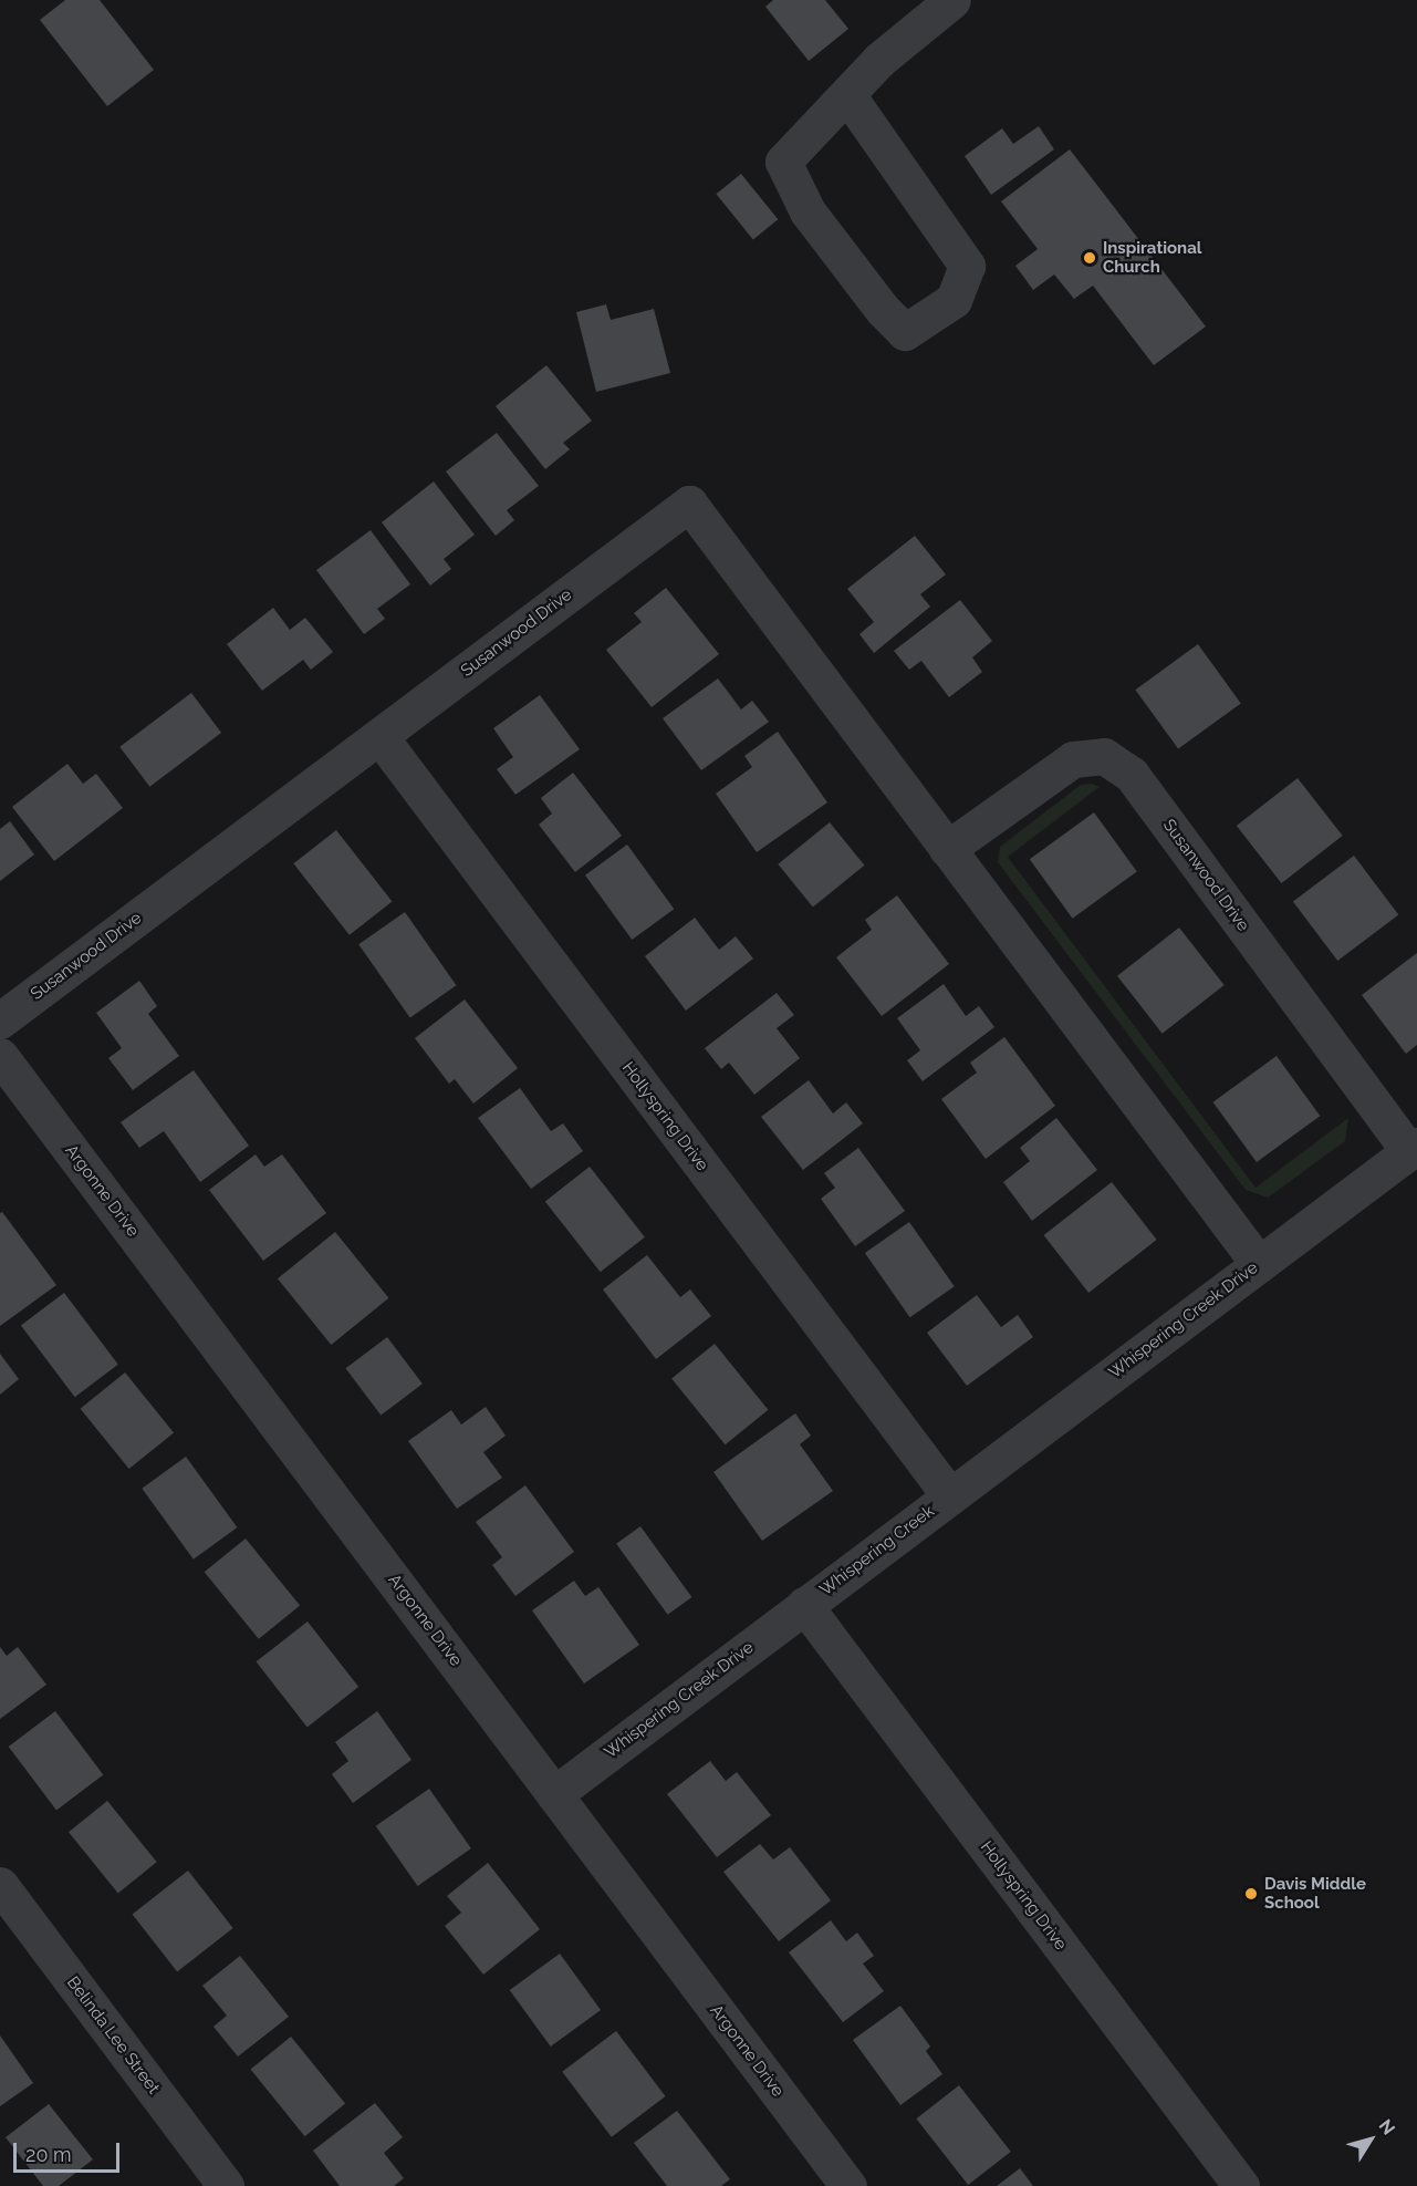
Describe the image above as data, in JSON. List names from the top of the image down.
{
  "streets": {
    "street": [
      "Susanwood Drive",
      "Hollyspring Drive",
      "Argonne Drive",
      "Whispering Creek Drive",
      "Whispering Creek",
      "Belinda Lee Street"
    ]
  },
  "crossings": [
    ["Susanwood Drive", "Hollyspring Drive"],
    ["Susanwood Drive", "Whispering Creek Drive"],
    ["Hollyspring Drive", "Whispering Creek Drive"],
    ["Hollyspring Drive", "Whispering Creek"],
    ["Argonne Drive", "Whispering Creek Drive"],
    ["Whispering Creek Drive", "Whispering Creek"]
  ],
  "places": ["Inspirational Church", "Davis Middle School"],
  "scale_bar": "20 m",
  "north": "top right"
}
